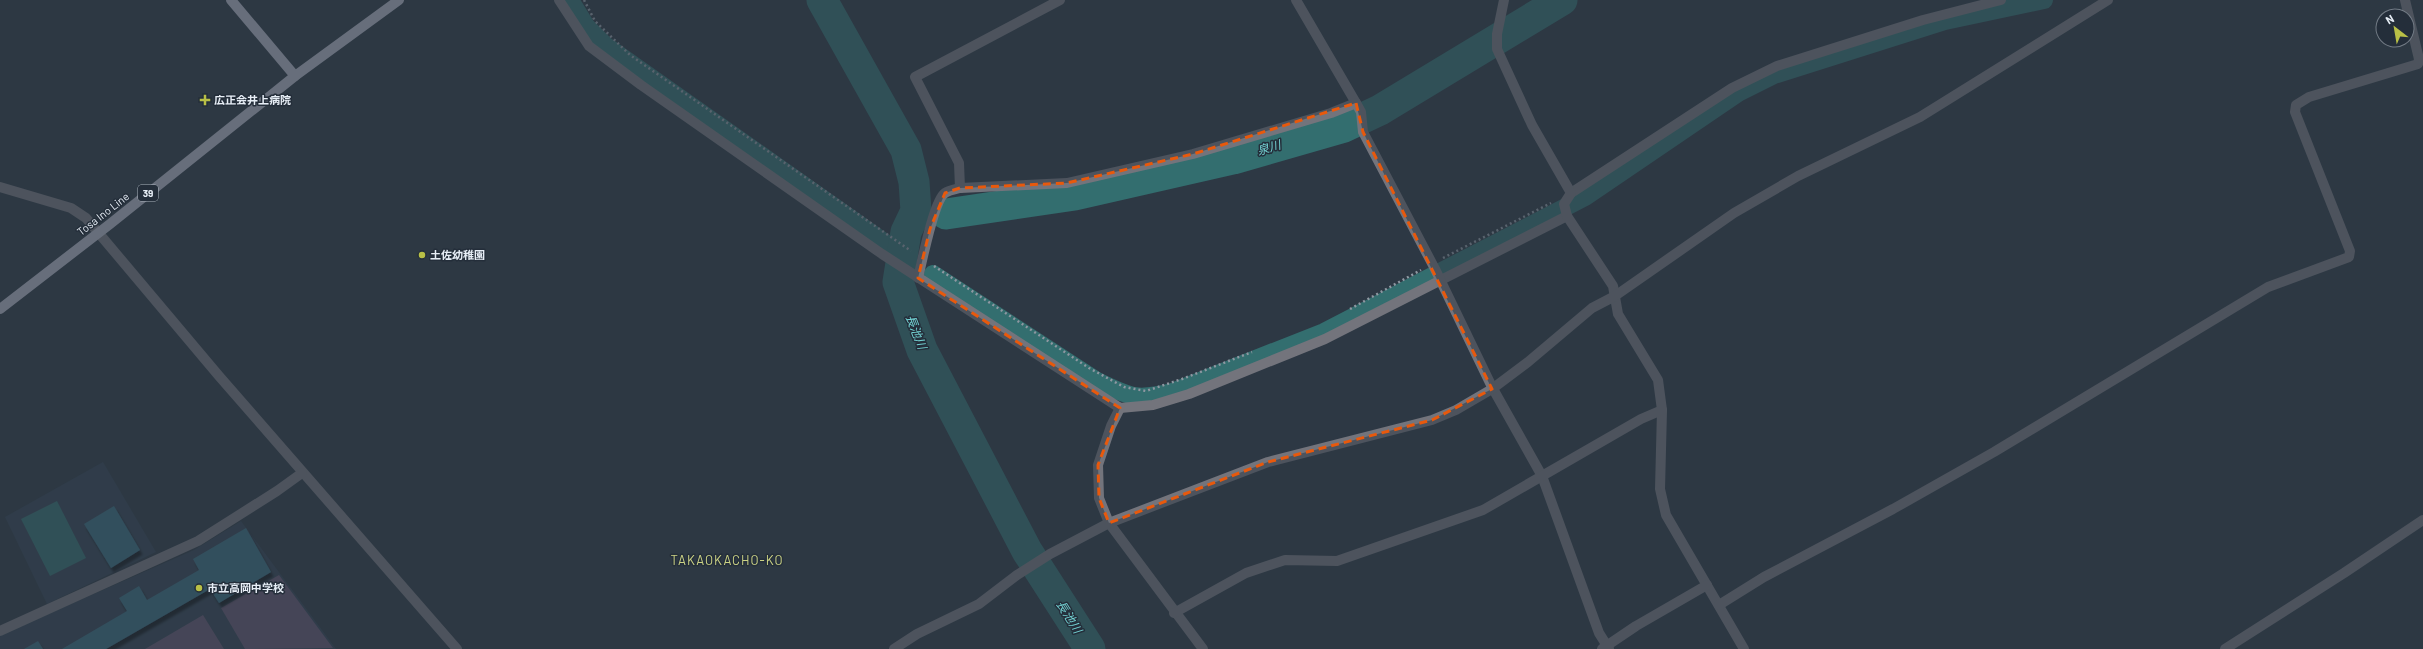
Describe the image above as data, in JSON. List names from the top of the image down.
{
  "streets": {
    "main road": ["39", "Tosa Ino Line"]
  },
  "districts": ["TAKAOKACHO-KO"],
  "water": ["泉川", "長池川"],
  "places": {
    "health": ["広正会井上病院"],
    "other": ["土佐幼稚園", "市立高岡中学校"]
  },
  "north": "top left"
}
